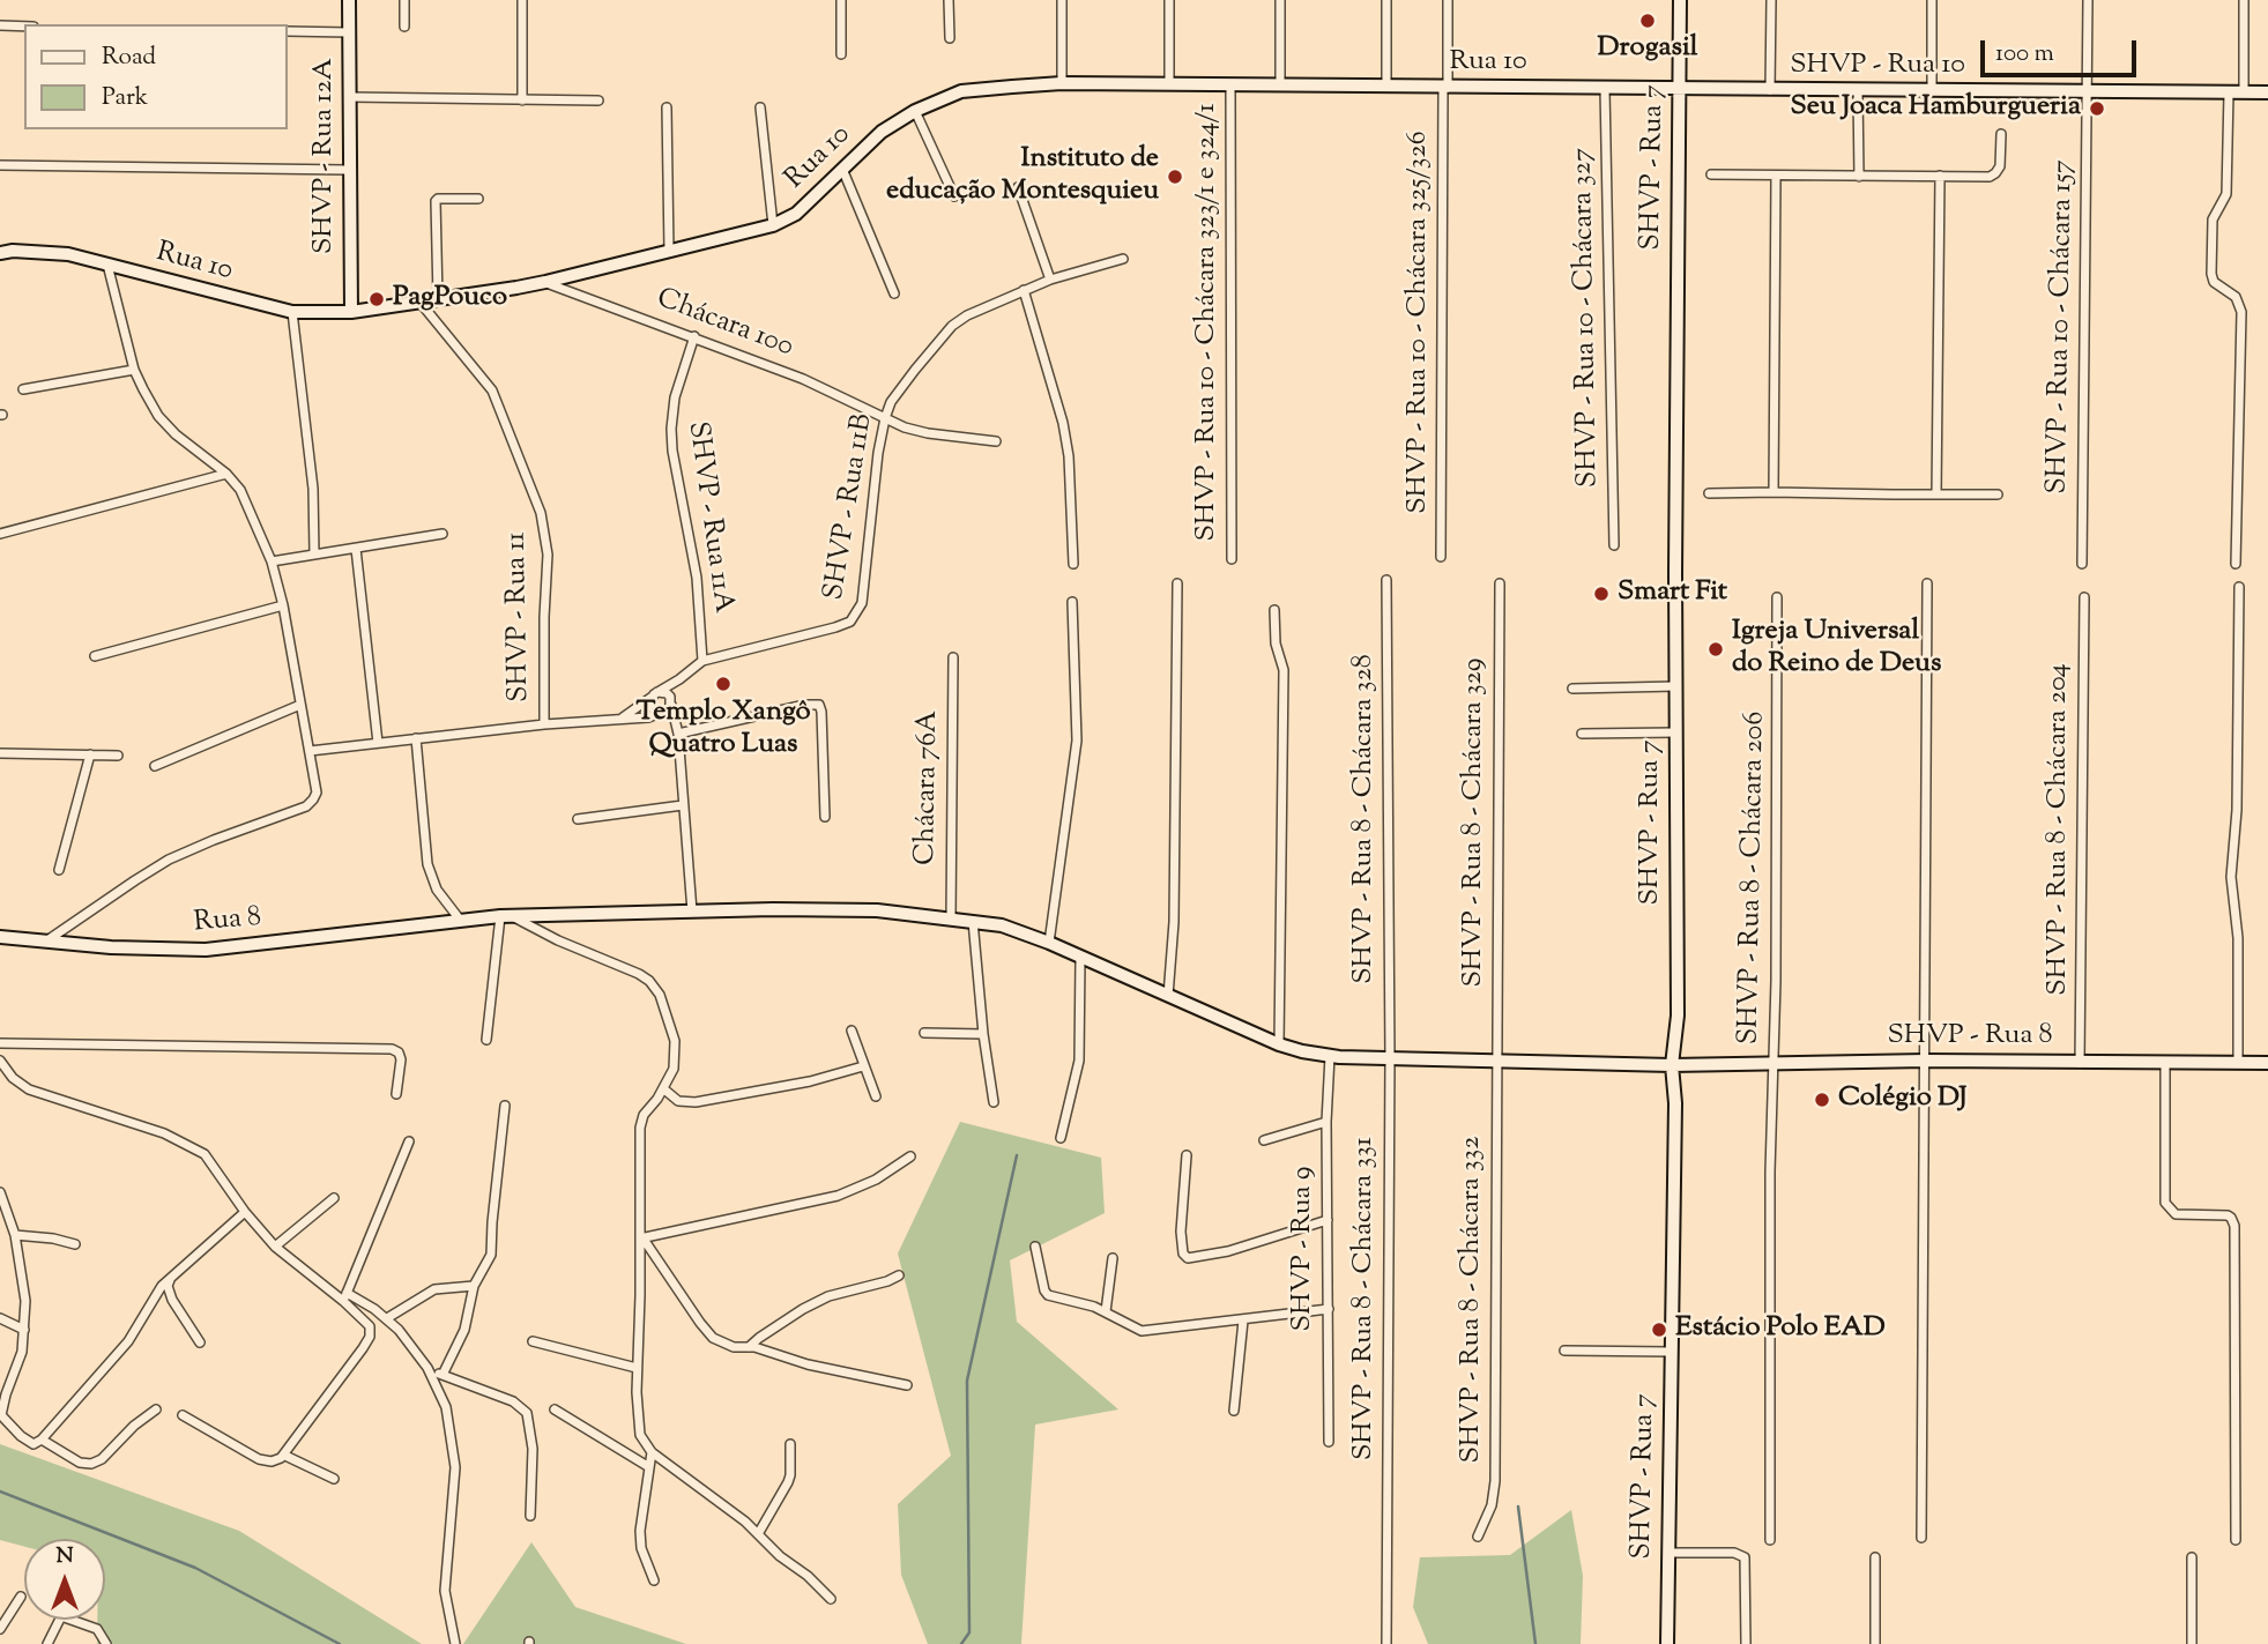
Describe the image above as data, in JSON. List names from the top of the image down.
{
  "streets": {
    "street": [
      "Rua 10",
      "SHVP - Rua 10",
      "SHVP - Rua 12A",
      "SHVP - Rua 7",
      "SHVP - Rua 10 - Chácara 327",
      "SHVP - Rua 10 - Chácara 323/1 e 324/1",
      "SHVP - Rua 10 - Chácara 325/326",
      "Chácara 100",
      "SHVP - Rua 10 - Chácara 157",
      "SHVP - Rua 11B",
      "SHVP - Rua 11A",
      "SHVP - Rua 11",
      "Chácara 76A",
      "SHVP - Rua 8 - Chácara 328",
      "SHVP - Rua 8 - Chácara 329",
      "SHVP - Rua 8 - Chácara 204",
      "SHVP - Rua 8 - Chácara 206",
      "Rua 8",
      "SHVP - Rua 8",
      "SHVP - Rua 9",
      "SHVP - Rua 8 - Chácara 331",
      "SHVP - Rua 8 - Chácara 332"
    ]
  },
  "crossings": [
    ["Rua 10", "SHVP - Rua 10"],
    ["Rua 10", "SHVP - Rua 12A"],
    ["Rua 10", "SHVP - Rua 7"],
    ["Rua 10", "SHVP - Rua 10 - Chácara 327"],
    ["Rua 10", "SHVP - Rua 10 - Chácara 323/1 e 324/1"],
    ["Rua 10", "SHVP - Rua 10 - Chácara 325/326"],
    ["Rua 10", "Chácara 100"],
    ["Rua 10", "SHVP - Rua 11"],
    ["SHVP - Rua 10", "SHVP - Rua 7"],
    ["SHVP - Rua 10", "SHVP - Rua 10 - Chácara 157"],
    ["SHVP - Rua 7", "SHVP - Rua 8"],
    ["Chácara 100", "SHVP - Rua 11B"],
    ["Chácara 100", "SHVP - Rua 11A"],
    ["SHVP - Rua 11B", "SHVP - Rua 11A"],
    ["Chácara 76A", "Rua 8"],
    ["SHVP - Rua 8 - Chácara 328", "SHVP - Rua 8"],
    ["SHVP - Rua 8 - Chácara 328", "SHVP - Rua 8 - Chácara 331"],
    ["SHVP - Rua 8 - Chácara 329", "SHVP - Rua 8"],
    ["SHVP - Rua 8 - Chácara 329", "SHVP - Rua 8 - Chácara 332"],
    ["SHVP - Rua 8 - Chácara 204", "SHVP - Rua 8"],
    ["SHVP - Rua 8 - Chácara 206", "SHVP - Rua 8"],
    ["Rua 8", "SHVP - Rua 8"],
    ["SHVP - Rua 8", "SHVP - Rua 9"],
    ["SHVP - Rua 8", "SHVP - Rua 8 - Chácara 331"],
    ["SHVP - Rua 8", "SHVP - Rua 8 - Chácara 332"]
  ],
  "places": [
    "Drogasil",
    "Seu Joaca Hamburgueria",
    "Instituto de educação Montesquieu",
    "PagPouco",
    "Smart Fit",
    "Igreja Universal do Reino de Deus",
    "Templo Xangô Quatro Luas",
    "Colégio DJ",
    "Estácio Polo EAD"
  ],
  "legend": ["Road", "Park"],
  "scale_bar": "100 m",
  "north": "top"
}
